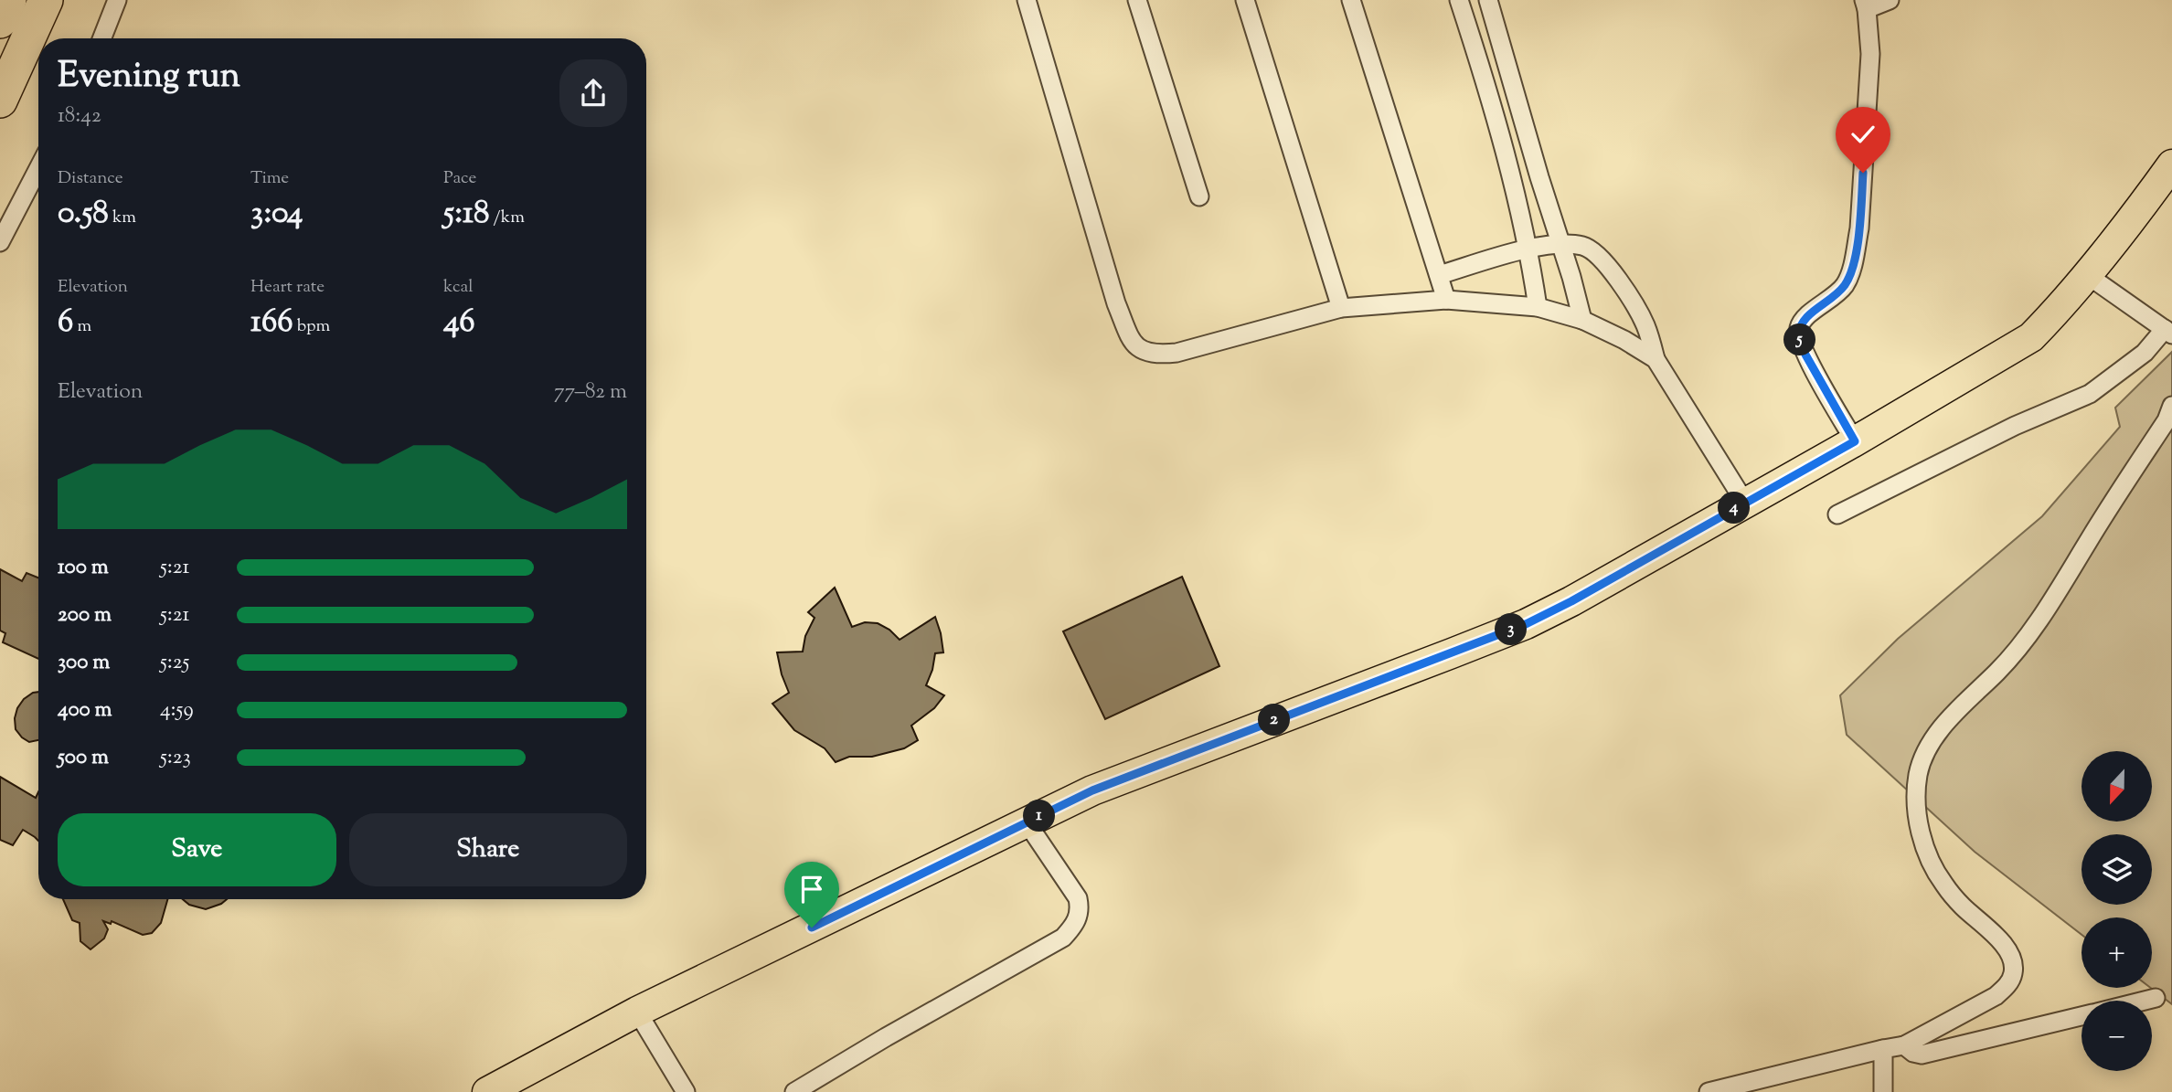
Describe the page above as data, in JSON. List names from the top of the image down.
{
  "north": "bottom",
  "page": {
    "heading": ["Evening run", "18:42"],
    "stats": [
      ["Distance", "0.58 km"],
      ["Time", "3:04"],
      ["Pace", "5:18 /km"],
      ["Elevation", "6 m"],
      ["Heart rate", "166 bpm"],
      ["kcal", "46"]
    ],
    "pins": [
      "5",
      "4",
      "3",
      "2",
      "1"
    ],
    "chart": ["Elevation", "77–82 m"],
    "list": [
      {
        "name": "100 m",
        "note": "5:21"
      },
      {
        "name": "200 m",
        "note": "5:21"
      },
      {
        "name": "300 m",
        "note": "5:25"
      },
      {
        "name": "400 m",
        "note": "4:59"
      },
      {
        "name": "500 m",
        "note": "5:23"
      }
    ],
    "map_buttons": ["+", "−"],
    "buttons": ["Save", "Share"]
  }
}
